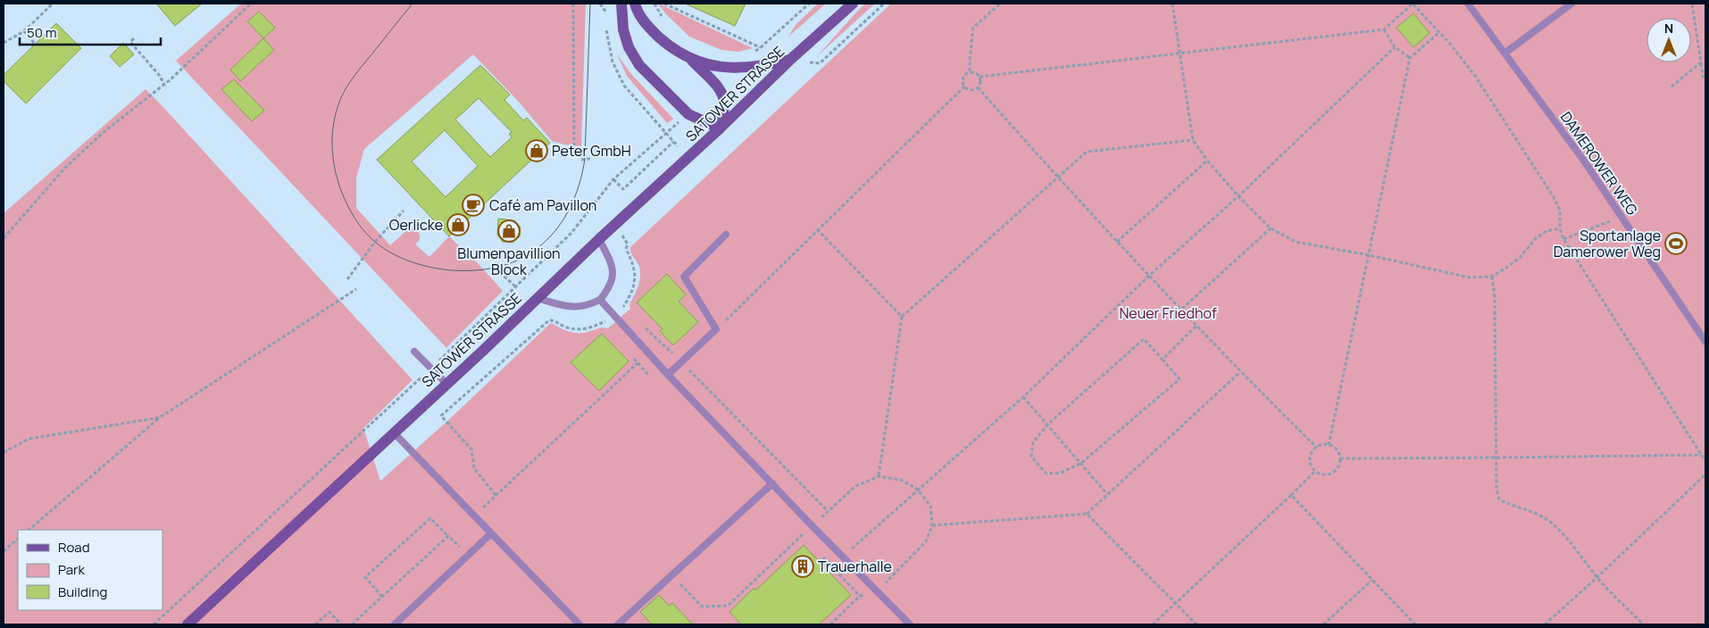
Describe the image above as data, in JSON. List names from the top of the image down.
{
  "streets": {
    "main road": ["SATOWER STRASSE"],
    "lane": ["DAMEROWER WEG"]
  },
  "parks": ["Neuer Friedhof"],
  "places": {
    "shop": ["Peter GmbH", "Oerlicke", "Blumenpavillion Block"],
    "cafe": ["Café am Pavillon"],
    "sports": ["Sportanlage Damerower Weg"],
    "building": ["Trauerhalle"]
  },
  "legend": ["Road", "Park", "Building"],
  "scale_bar": "50 m",
  "north": "top"
}
